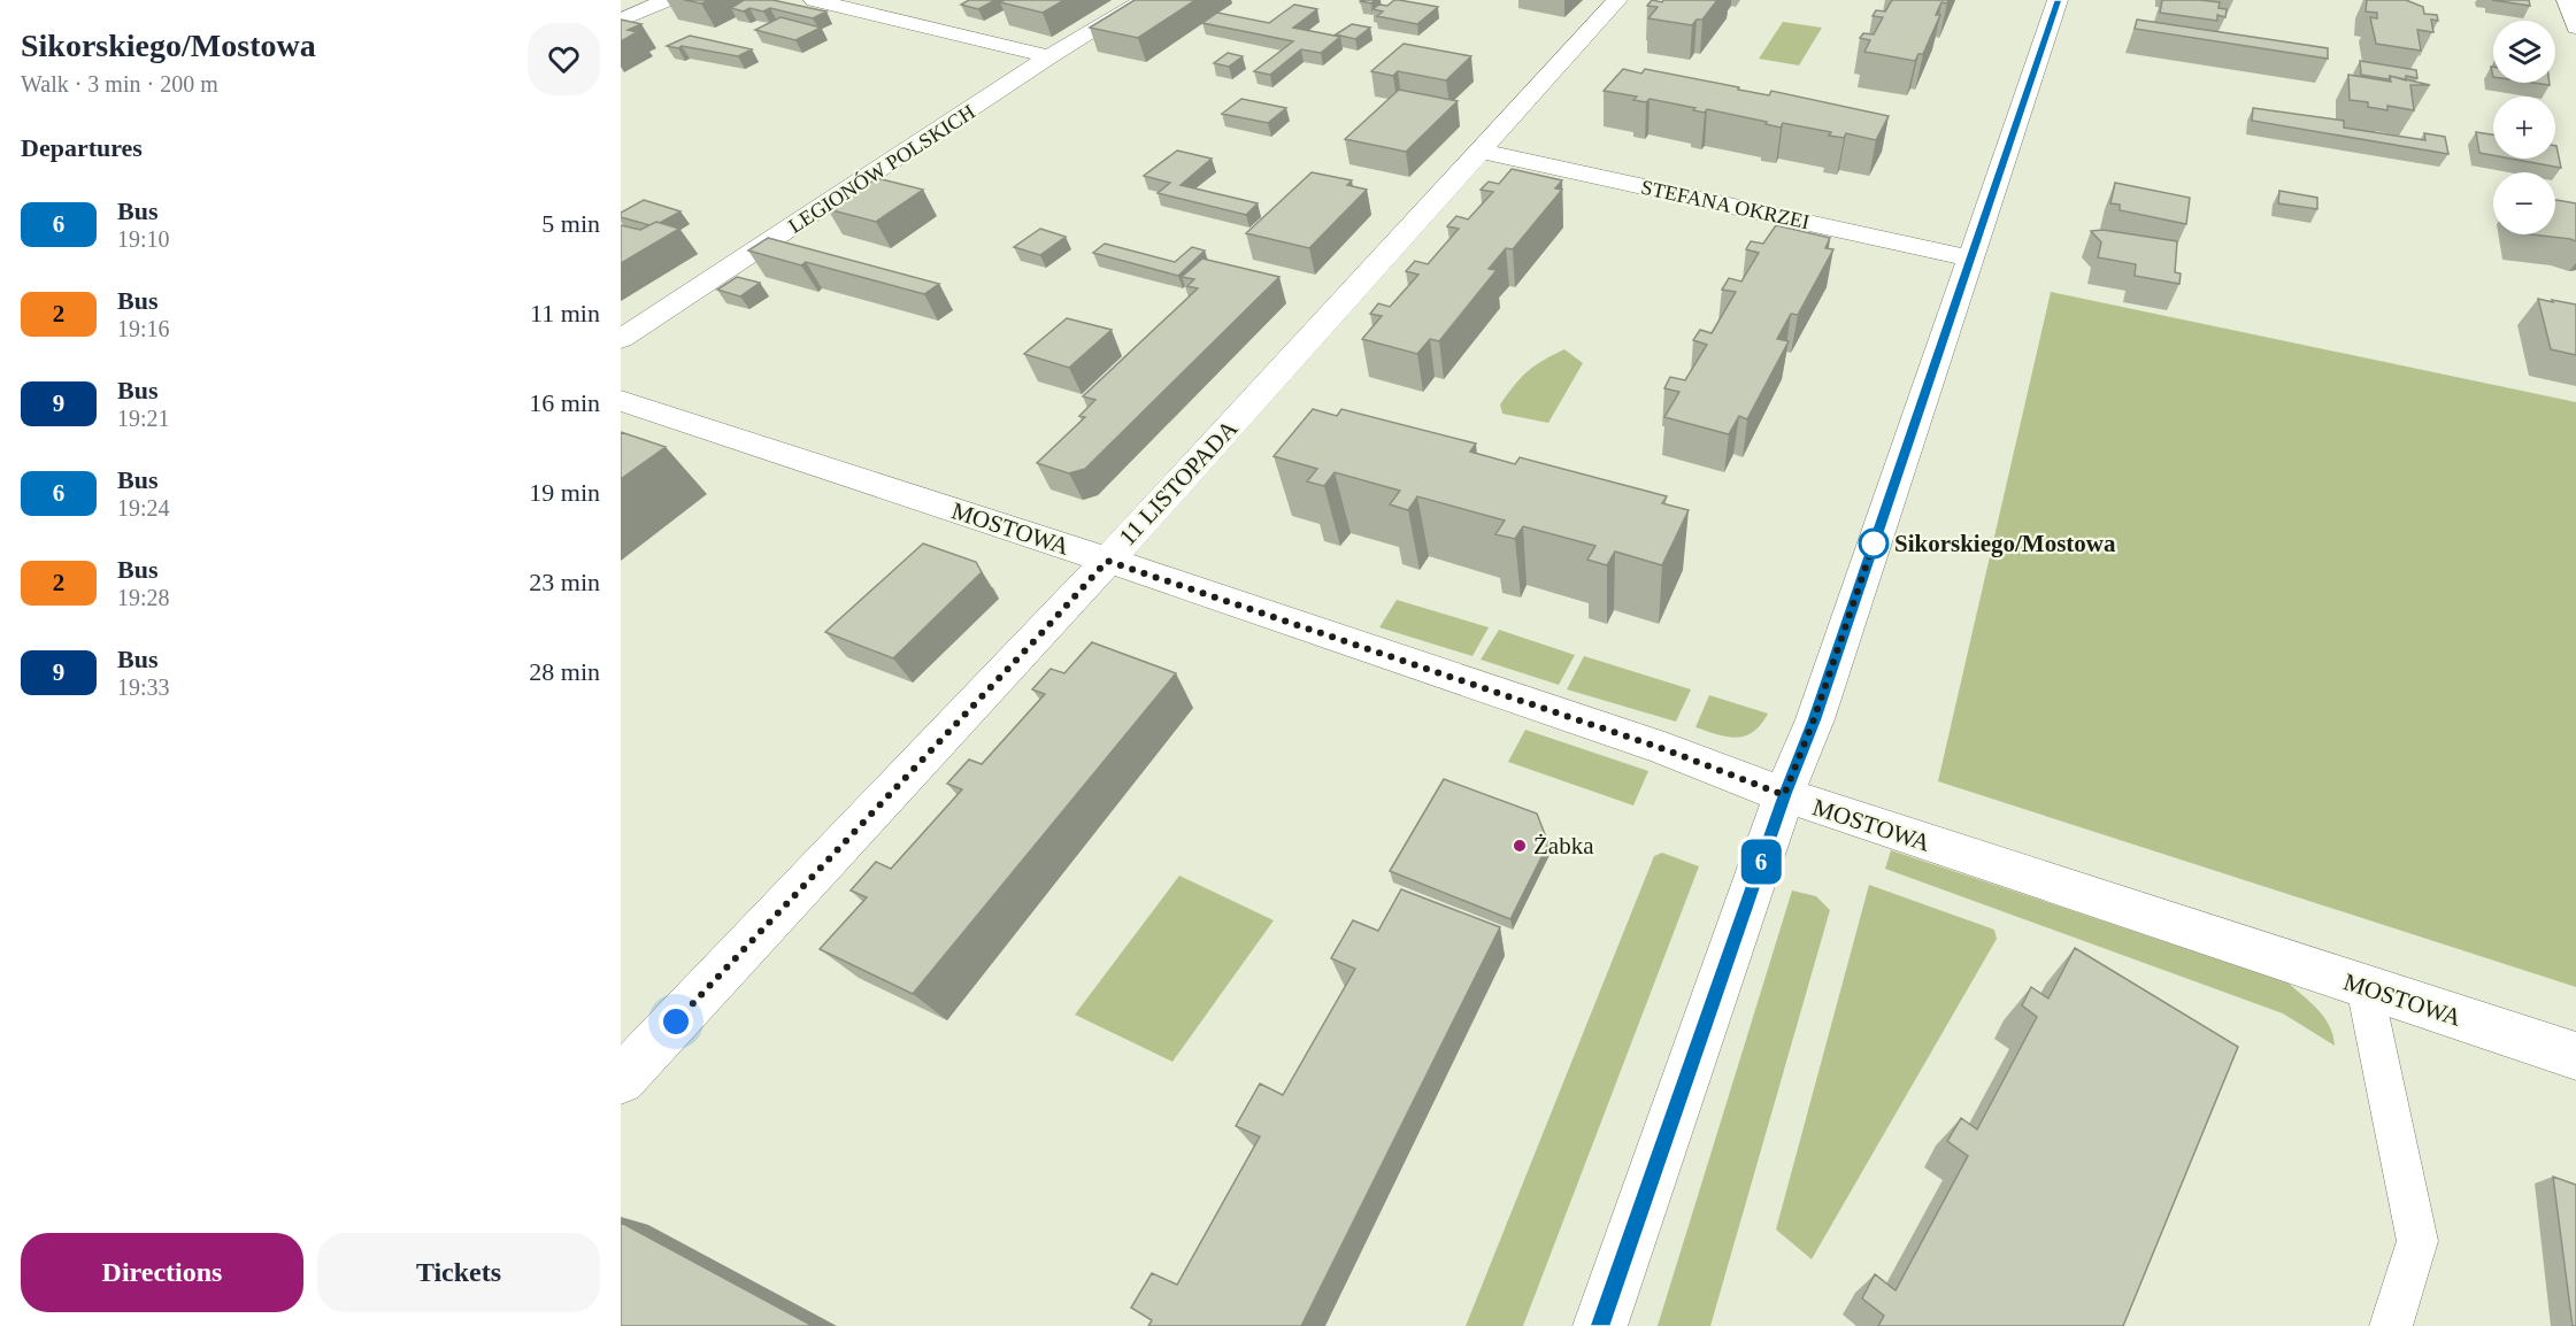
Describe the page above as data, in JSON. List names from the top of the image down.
{
  "streets": {
    "street": [
      "LEGIONÓW POLSKICH",
      "STEFANA OKRZEI",
      "11 LISTOPADA",
      "MOSTOWA"
    ]
  },
  "crossings": [
    ["STEFANA OKRZEI", "11 LISTOPADA"],
    ["11 LISTOPADA", "MOSTOWA"]
  ],
  "places": ["Sikorskiego/Mostowa", "Żabka"],
  "lines": ["bus line 6"],
  "page": {
    "heading": [
      ["Sikorskiego/Mostowa", "Walk · 3 min · 200 m"],
      "Departures"
    ],
    "on_map": "6",
    "map_buttons": ["+", "−"],
    "list": [
      {
        "mark": "6",
        "name": "Bus",
        "note": "19:10",
        "value": "5 min"
      },
      {
        "mark": "2",
        "name": "Bus",
        "note": "19:16",
        "value": "11 min"
      },
      {
        "mark": "9",
        "name": "Bus",
        "note": "19:21",
        "value": "16 min"
      },
      {
        "mark": "6",
        "name": "Bus",
        "note": "19:24",
        "value": "19 min"
      },
      {
        "mark": "2",
        "name": "Bus",
        "note": "19:28",
        "value": "23 min"
      },
      {
        "mark": "9",
        "name": "Bus",
        "note": "19:33",
        "value": "28 min"
      }
    ],
    "buttons": ["Directions", "Tickets"]
  }
}
